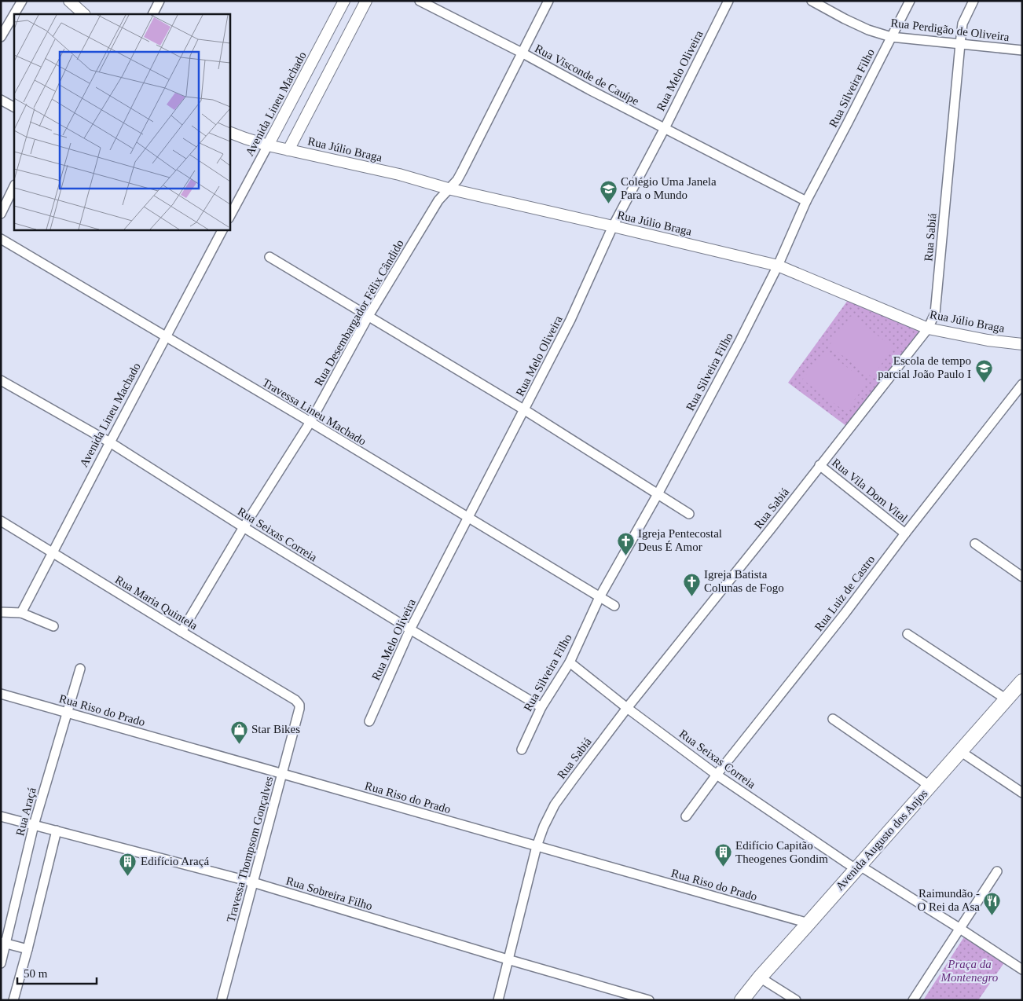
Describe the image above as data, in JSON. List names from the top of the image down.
{
  "streets": {
    "main road": ["Avenida Augusto dos Anjos"],
    "street": [
      "Rua Perdigão de Oliveira",
      "Rua Melo Oliveira",
      "Rua Visconde de Cauípe",
      "Rua Silveira Filho",
      "Avenida Lineu Machado",
      "Rua Júlio Braga",
      "Rua Sabiá",
      "Rua Desembargador Félix Cândido",
      "Travessa Lineu Machado",
      "Rua Vila Dom Vital",
      "Rua Seixas Correia",
      "Rua Luiz de Castro",
      "Rua Maria Quintela",
      "Rua Riso do Prado",
      "Rua Araçá",
      "Travessa Thompsom Gonçalves",
      "Rua Sobreira Filho"
    ]
  },
  "crossings": [
    ["Rua Perdigão de Oliveira", "Rua Silveira Filho"],
    ["Rua Perdigão de Oliveira", "Rua Sabiá"],
    ["Rua Melo Oliveira", "Rua Visconde de Cauípe"],
    ["Rua Melo Oliveira", "Rua Júlio Braga"],
    ["Rua Melo Oliveira", "Travessa Lineu Machado"],
    ["Rua Melo Oliveira", "Rua Seixas Correia"],
    ["Rua Visconde de Cauípe", "Rua Silveira Filho"],
    ["Rua Visconde de Cauípe", "Rua Desembargador Félix Cândido"],
    ["Rua Silveira Filho", "Rua Júlio Braga"],
    ["Rua Silveira Filho", "Travessa Lineu Machado"],
    ["Rua Silveira Filho", "Rua Seixas Correia"],
    ["Avenida Lineu Machado", "Rua Júlio Braga"],
    ["Avenida Lineu Machado", "Travessa Lineu Machado"],
    ["Avenida Lineu Machado", "Rua Seixas Correia"],
    ["Avenida Lineu Machado", "Rua Maria Quintela"],
    ["Rua Júlio Braga", "Rua Sabiá"],
    ["Rua Júlio Braga", "Rua Desembargador Félix Cândido"],
    ["Rua Sabiá", "Rua Vila Dom Vital"],
    ["Rua Sabiá", "Rua Seixas Correia"],
    ["Rua Sabiá", "Rua Riso do Prado"],
    ["Rua Sabiá", "Rua Sobreira Filho"],
    ["Rua Desembargador Félix Cândido", "Travessa Lineu Machado"],
    ["Rua Desembargador Félix Cândido", "Rua Seixas Correia"],
    ["Rua Desembargador Félix Cândido", "Rua Maria Quintela"],
    ["Rua Vila Dom Vital", "Rua Luiz de Castro"],
    ["Rua Seixas Correia", "Rua Luiz de Castro"],
    ["Rua Seixas Correia", "Avenida Augusto dos Anjos"],
    ["Rua Maria Quintela", "Travessa Thompsom Gonçalves"],
    ["Rua Riso do Prado", "Rua Araçá"],
    ["Rua Riso do Prado", "Avenida Augusto dos Anjos"],
    ["Rua Riso do Prado", "Travessa Thompsom Gonçalves"],
    ["Rua Araçá", "Rua Sobreira Filho"],
    ["Travessa Thompsom Gonçalves", "Rua Sobreira Filho"]
  ],
  "parks": ["Praça da Montenegro"],
  "places": {
    "school or university": ["Colégio Uma Janela Para o Mundo", "Escola de tempo parcial João Paulo I"],
    "church": ["Igreja Pentecostal Deus É Amor", "Igreja Batista Colunas de Fogo"],
    "shop": ["Star Bikes"],
    "building": ["Edifício Capitão Theogenes Gondim", "Edifício Araçá"],
    "restaurant": ["Raimundão - O Rei da Asa"]
  },
  "scale_bar": "50 m"
}
